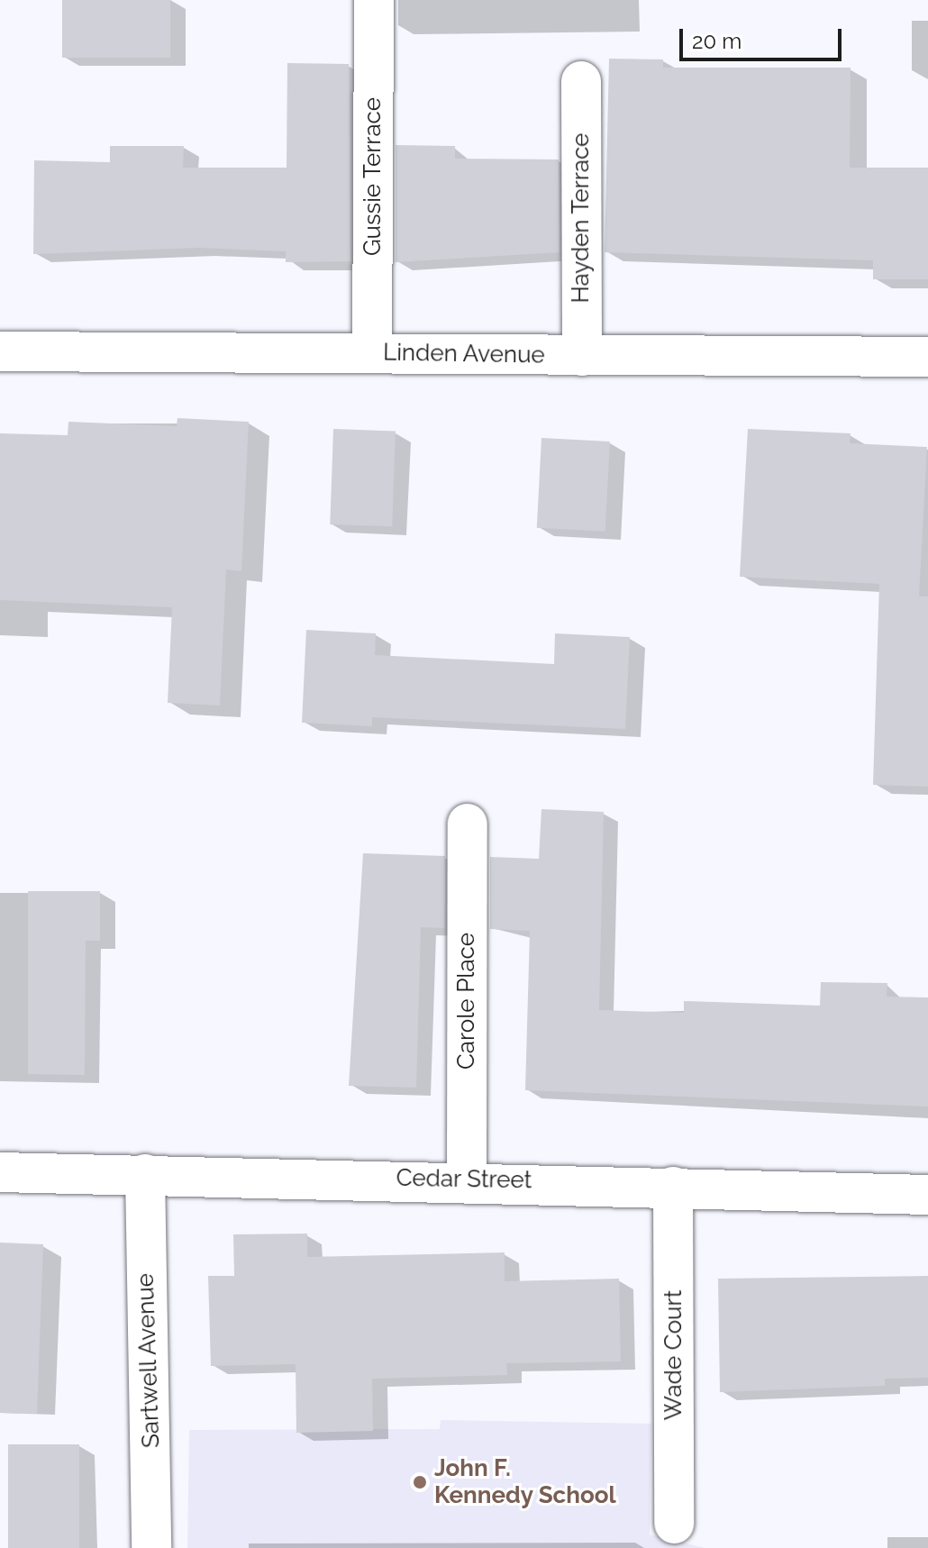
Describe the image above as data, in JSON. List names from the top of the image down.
{
  "streets": {
    "street": [
      "Gussie Terrace",
      "Hayden Terrace",
      "Linden Avenue",
      "Carole Place",
      "Cedar Street",
      "Wade Court",
      "Sartwell Avenue"
    ]
  },
  "crossings": [
    ["Gussie Terrace", "Linden Avenue"],
    ["Hayden Terrace", "Linden Avenue"],
    ["Carole Place", "Cedar Street"],
    ["Cedar Street", "Wade Court"],
    ["Cedar Street", "Sartwell Avenue"]
  ],
  "places": ["John F. Kennedy School"],
  "scale_bar": "20 m"
}
